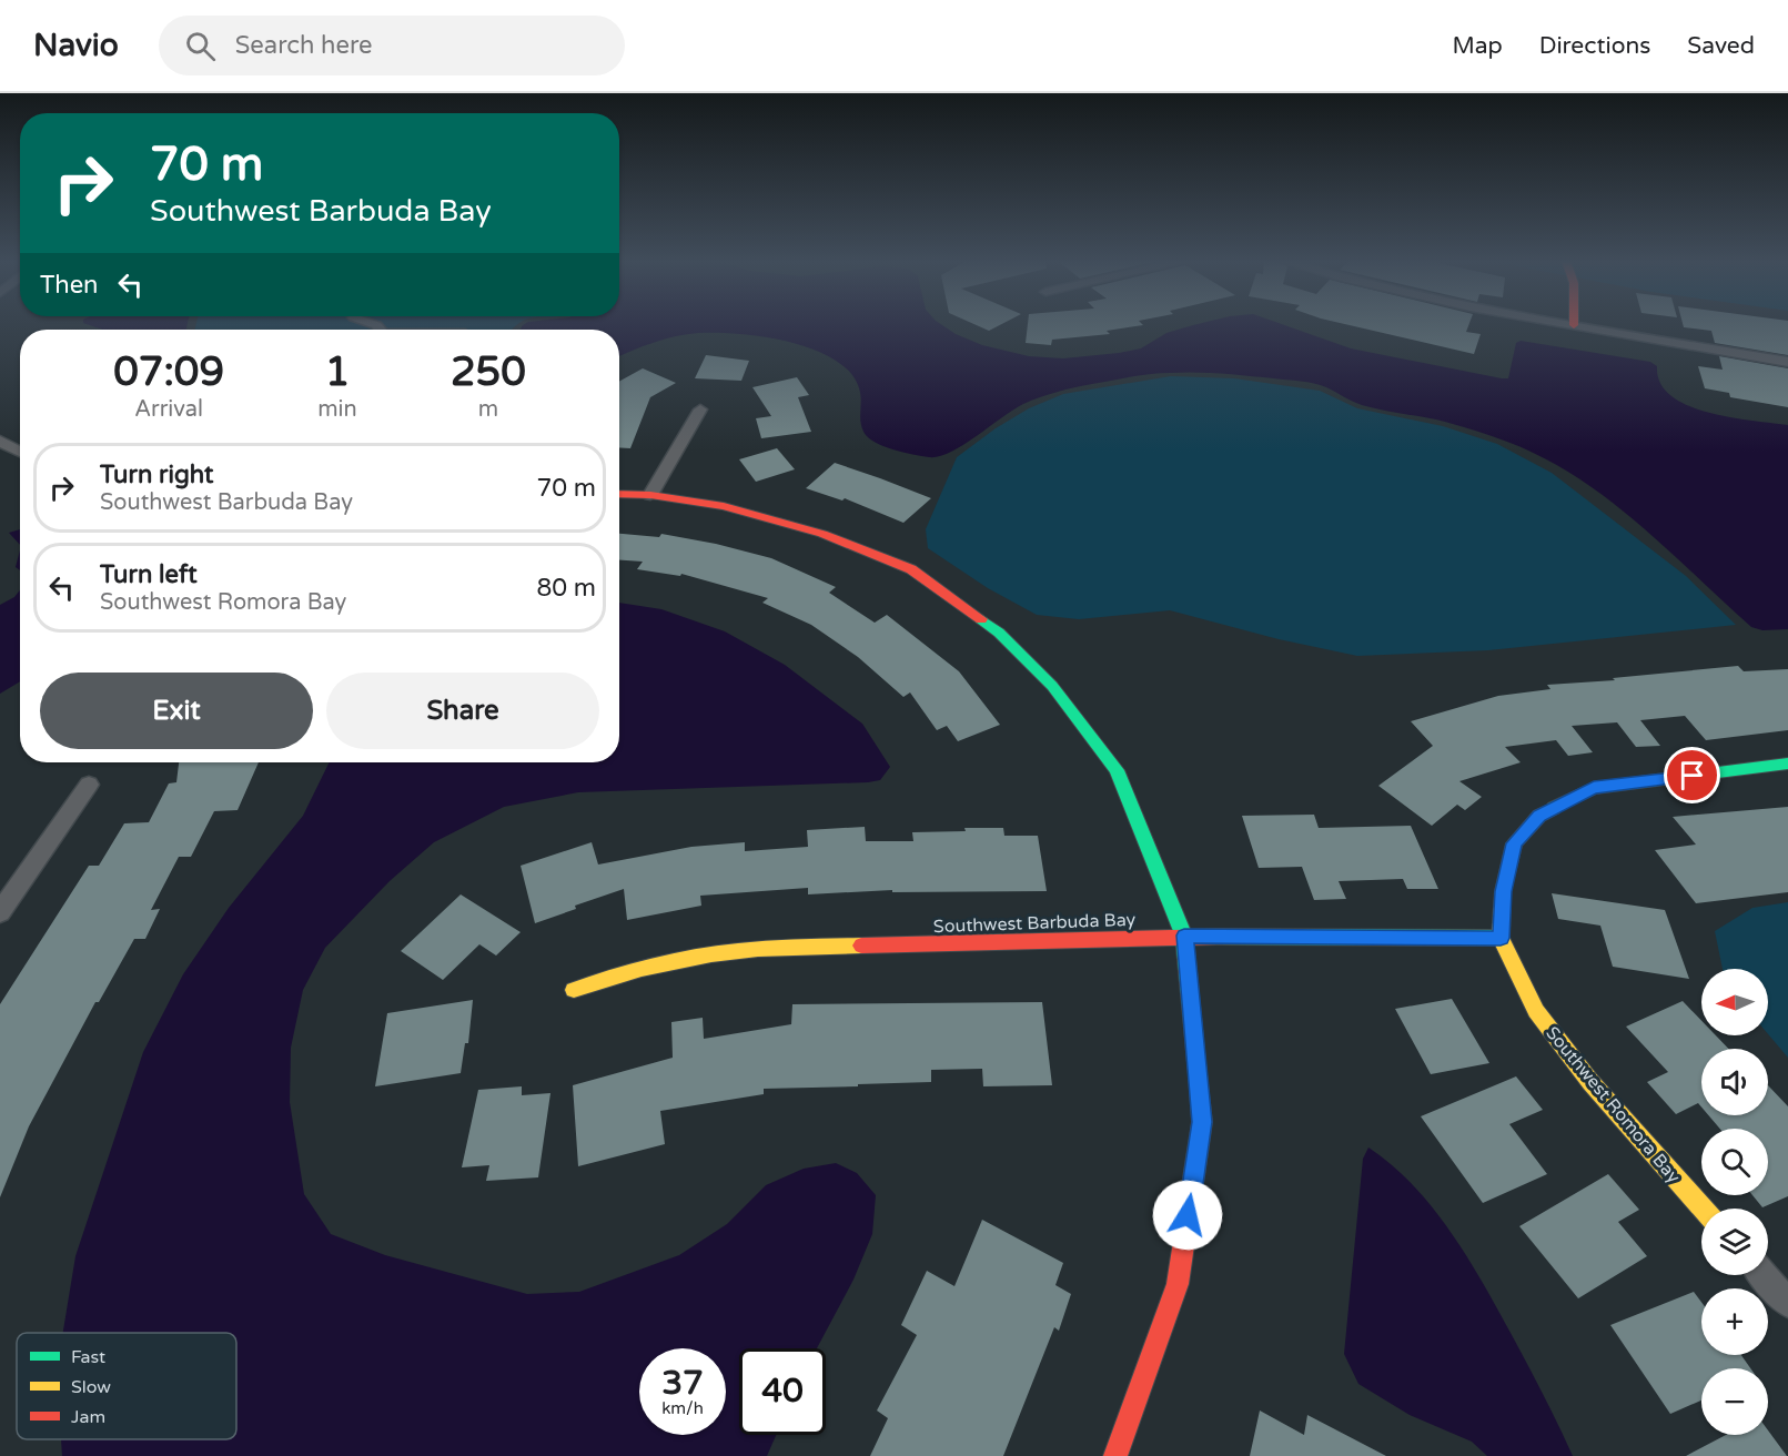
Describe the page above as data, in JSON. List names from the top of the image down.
{
  "streets": {
    "street": ["Southwest Barbuda Bay", "Southwest Romora Bay"]
  },
  "crossings": [
    ["Southwest Barbuda Bay", "Southwest Romora Bay"]
  ],
  "legend": ["Fast", "Slow", "Jam"],
  "north": "left",
  "page": {
    "header": "Navio",
    "search": "Search here",
    "nav": ["Map", "Directions", "Saved"],
    "turn": ["70 m", "Southwest Barbuda Bay"],
    "then": "Then",
    "eta": [
      "07:09",
      "Arrival",
      "1",
      "min",
      "250",
      "m"
    ],
    "list": [
      {
        "name": "Turn right",
        "note": "Southwest Barbuda Bay",
        "value": "70 m"
      },
      {
        "name": "Turn left",
        "note": "Southwest Romora Bay",
        "value": "80 m"
      }
    ],
    "buttons": ["Exit", "Share"],
    "map_buttons": ["+", "−"],
    "speed": "37 km/h",
    "limit": "40"
  }
}
